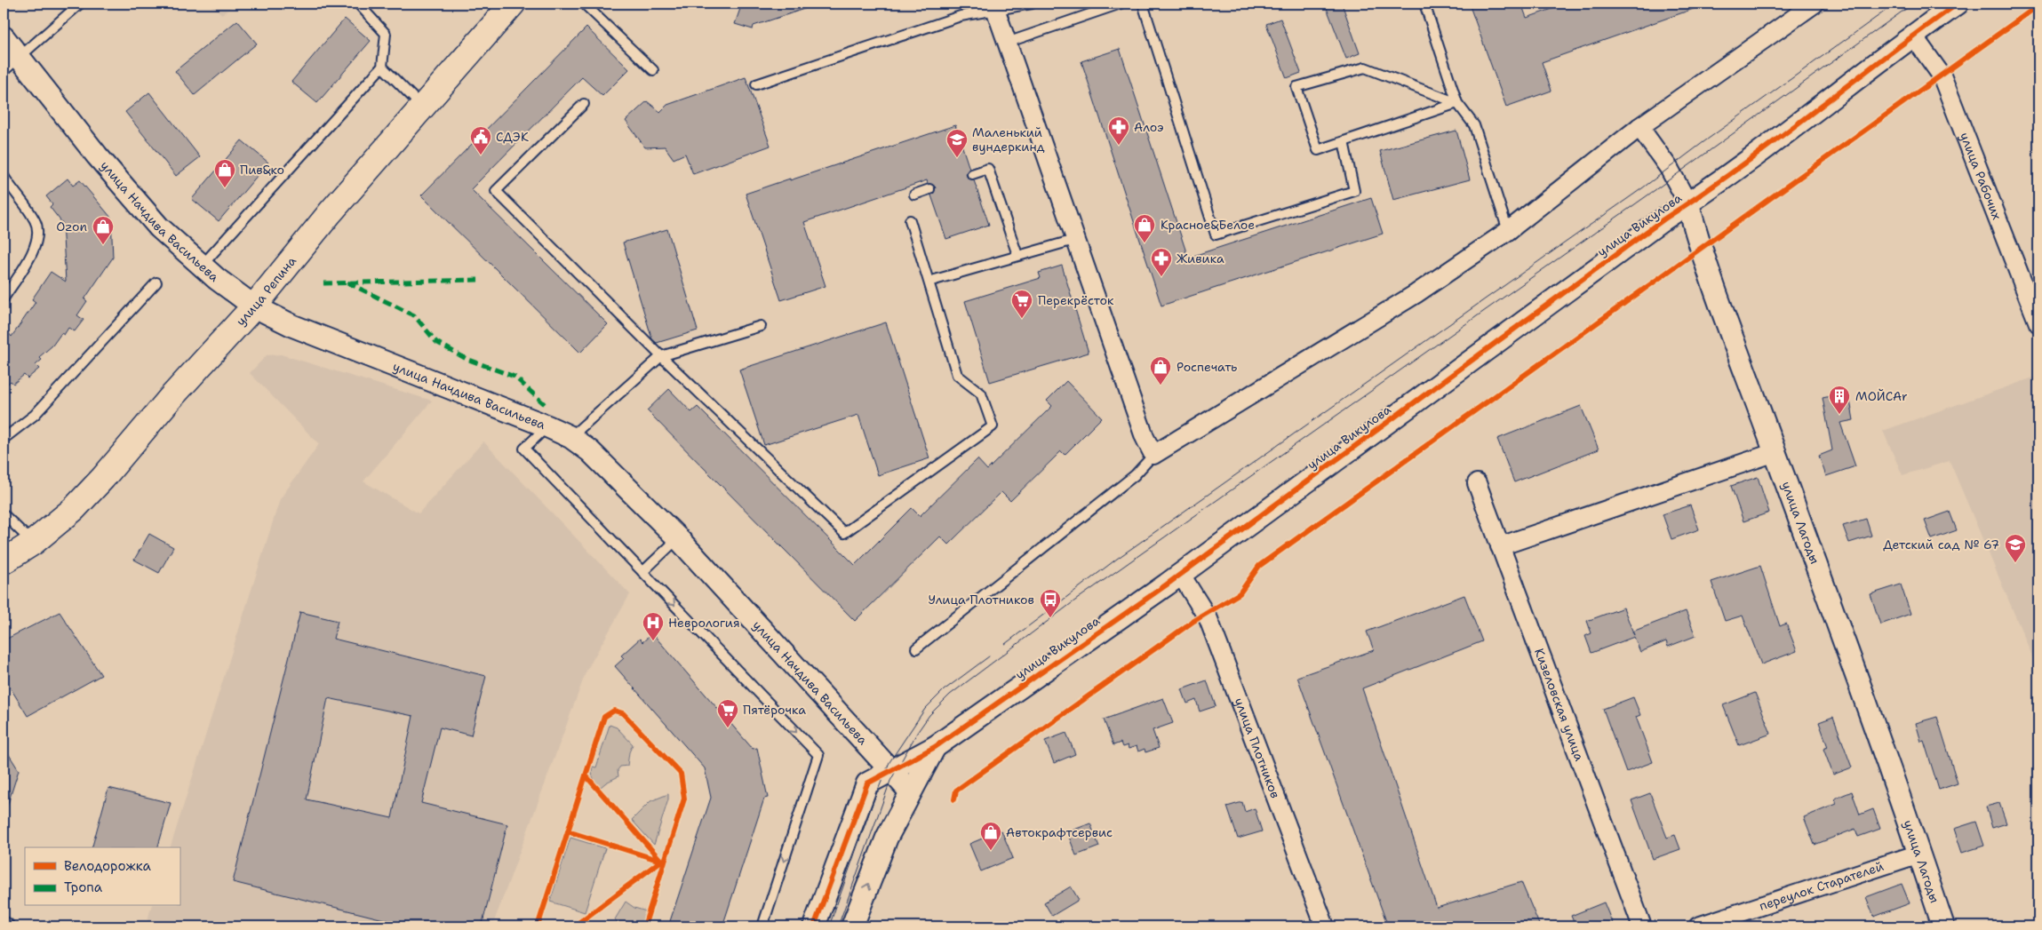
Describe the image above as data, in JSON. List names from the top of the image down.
{
  "streets": {
    "main road": ["улица Репина"],
    "street": [
      "улица Рабочих",
      "улица Начдива Васильева",
      "улица Викулова",
      "улица Лагоды",
      "Кизеловская улица",
      "улица Плотников",
      "переулок Старателей"
    ]
  },
  "crossings": [
    ["улица Рабочих", "улица Викулова"],
    ["улица Начдива Васильева", "улица Викулова"],
    ["улица Начдива Васильева", "улица Репина"],
    ["улица Викулова", "улица Лагоды"],
    ["улица Викулова", "улица Плотников"],
    ["улица Лагоды", "переулок Старателей"]
  ],
  "places": {
    "pharmacy": ["Алоэ", "Живика"],
    "public building": ["СДЭК"],
    "school or university": ["Маленький вундеркинд", "Детский сад № 67"],
    "shop": [
      "Пив&ко",
      "Красное&Белое",
      "Ozon",
      "Роспечать",
      "Автокрафтсервис"
    ],
    "supermarket": ["Перекрёсток", "Пятёрочка"],
    "building": ["МОЙCAr"],
    "bus stop": ["Улица Плотников"],
    "hospital": ["Неврология"]
  },
  "legend": ["Велодорожка", "Тропа"]
}
